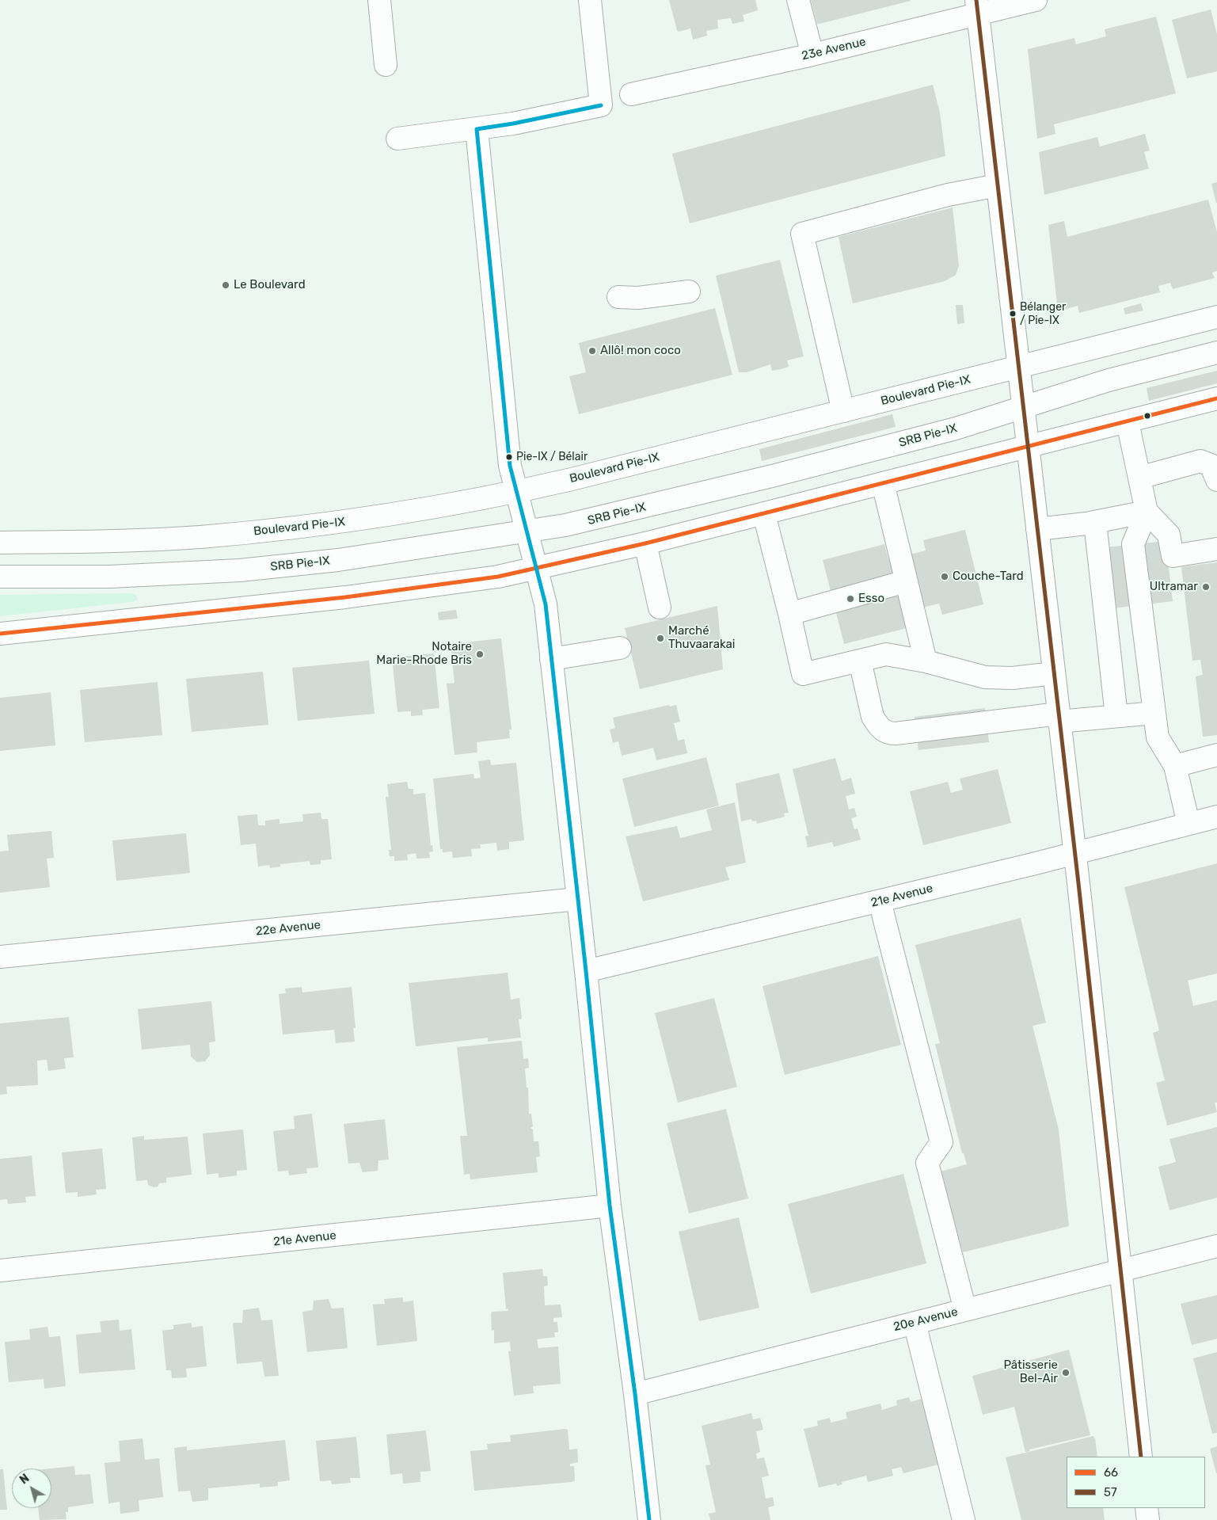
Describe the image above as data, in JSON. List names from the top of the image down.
{
  "streets": {
    "street": [
      "23e Avenue",
      "Boulevard Pie-IX",
      "SRB Pie-IX",
      "21e Avenue",
      "22e Avenue",
      "20e Avenue"
    ]
  },
  "places": [
    "Le Boulevard",
    "Bélanger / Pie-IX",
    "Allô! mon coco",
    "Pie-IX / Bélair",
    "Couche-Tard",
    "Ultramar",
    "Esso",
    "Marché Thuvaarakai",
    "Notaire Marie-Rhode Bris",
    "Pâtisserie Bel-Air"
  ],
  "lines": ["transit line 57", "transit line 66"],
  "legend": ["66", "57"],
  "north": "top left"
}
